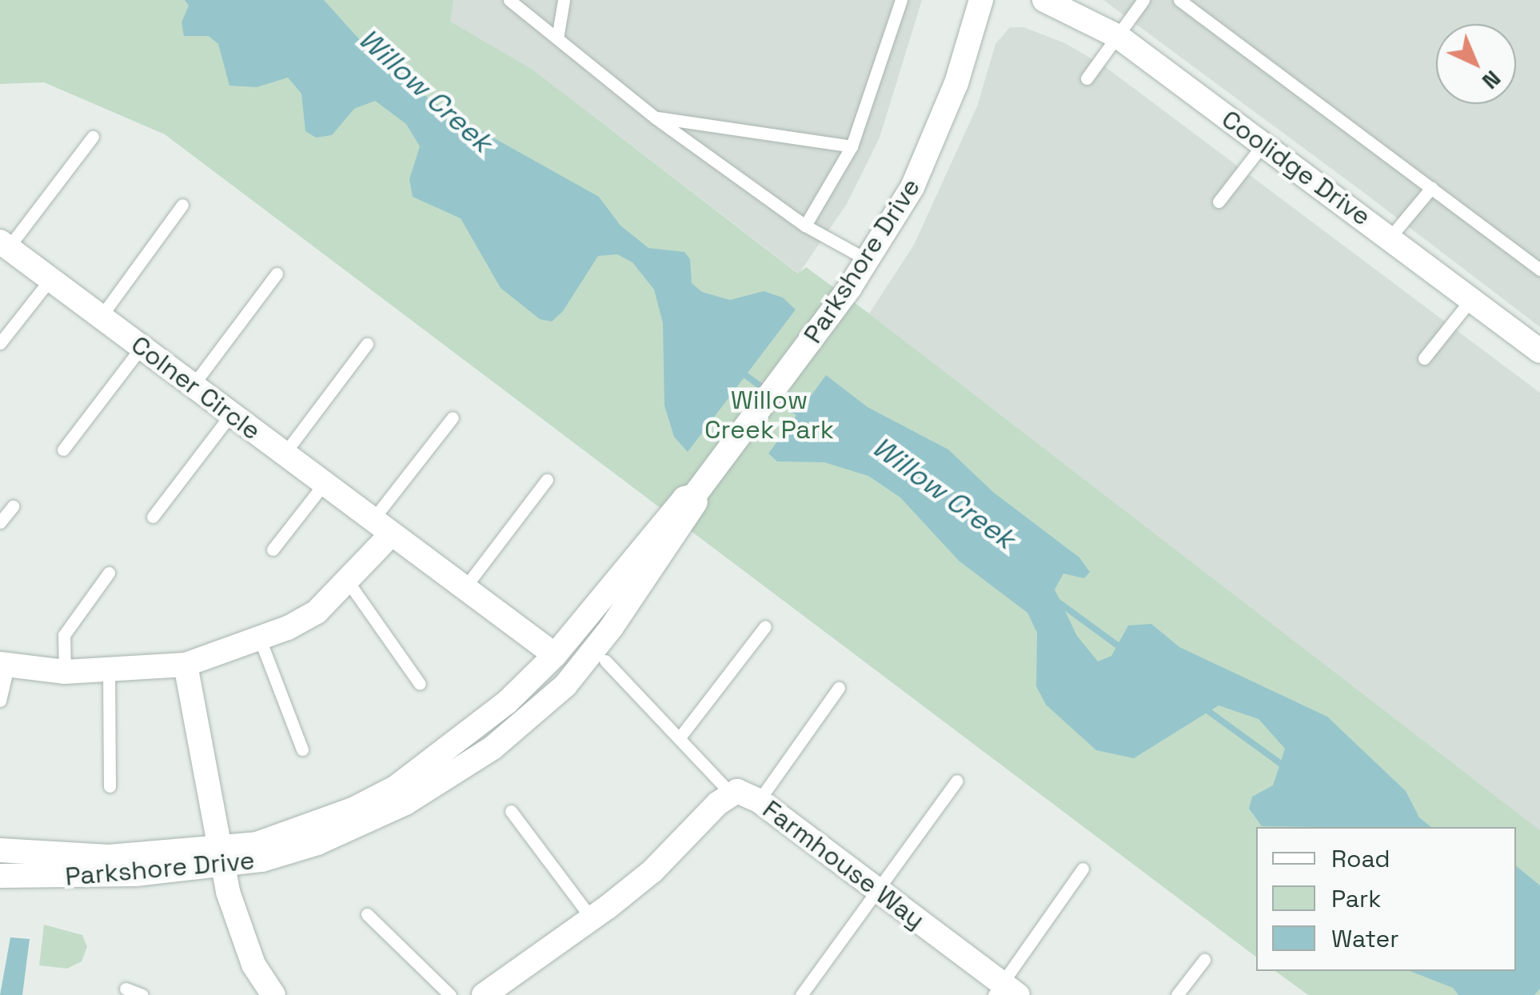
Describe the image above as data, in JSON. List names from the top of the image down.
{
  "streets": {
    "street": [
      "Coolidge Drive",
      "Parkshore Drive",
      "Colner Circle",
      "Farmhouse Way"
    ]
  },
  "crossings": [
    ["Parkshore Drive", "Colner Circle"]
  ],
  "water": ["Willow Creek"],
  "parks": ["Willow Creek Park"],
  "legend": ["Road", "Park", "Water"],
  "north": "bottom right"
}
